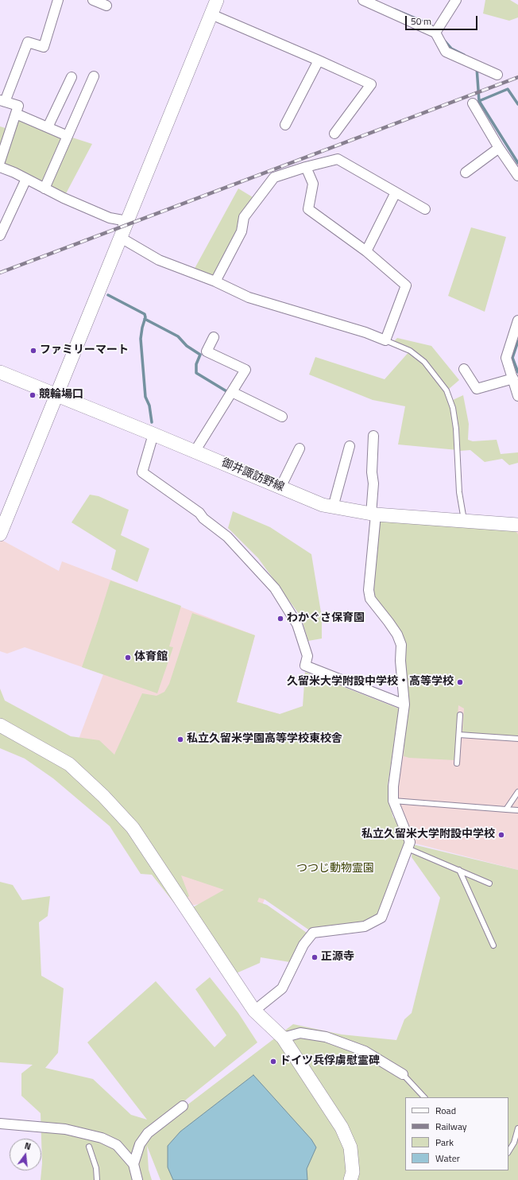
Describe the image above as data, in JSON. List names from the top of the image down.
{
  "streets": {
    "street": ["御井諏訪野線"]
  },
  "parks": ["つつじ動物霊園"],
  "places": [
    "ファミリーマート",
    "競輪場口",
    "わかぐさ保育園",
    "体育館",
    "久留米大学附設中学校・高等学校",
    "私立久留米学園高等学校東校舎",
    "私立久留米大学附設中学校",
    "正源寺",
    "ドイツ兵俘虜慰霊碑"
  ],
  "legend": [
    "Road",
    "Railway",
    "Park",
    "Water"
  ],
  "scale_bar": "50 m",
  "north": "top"
}
